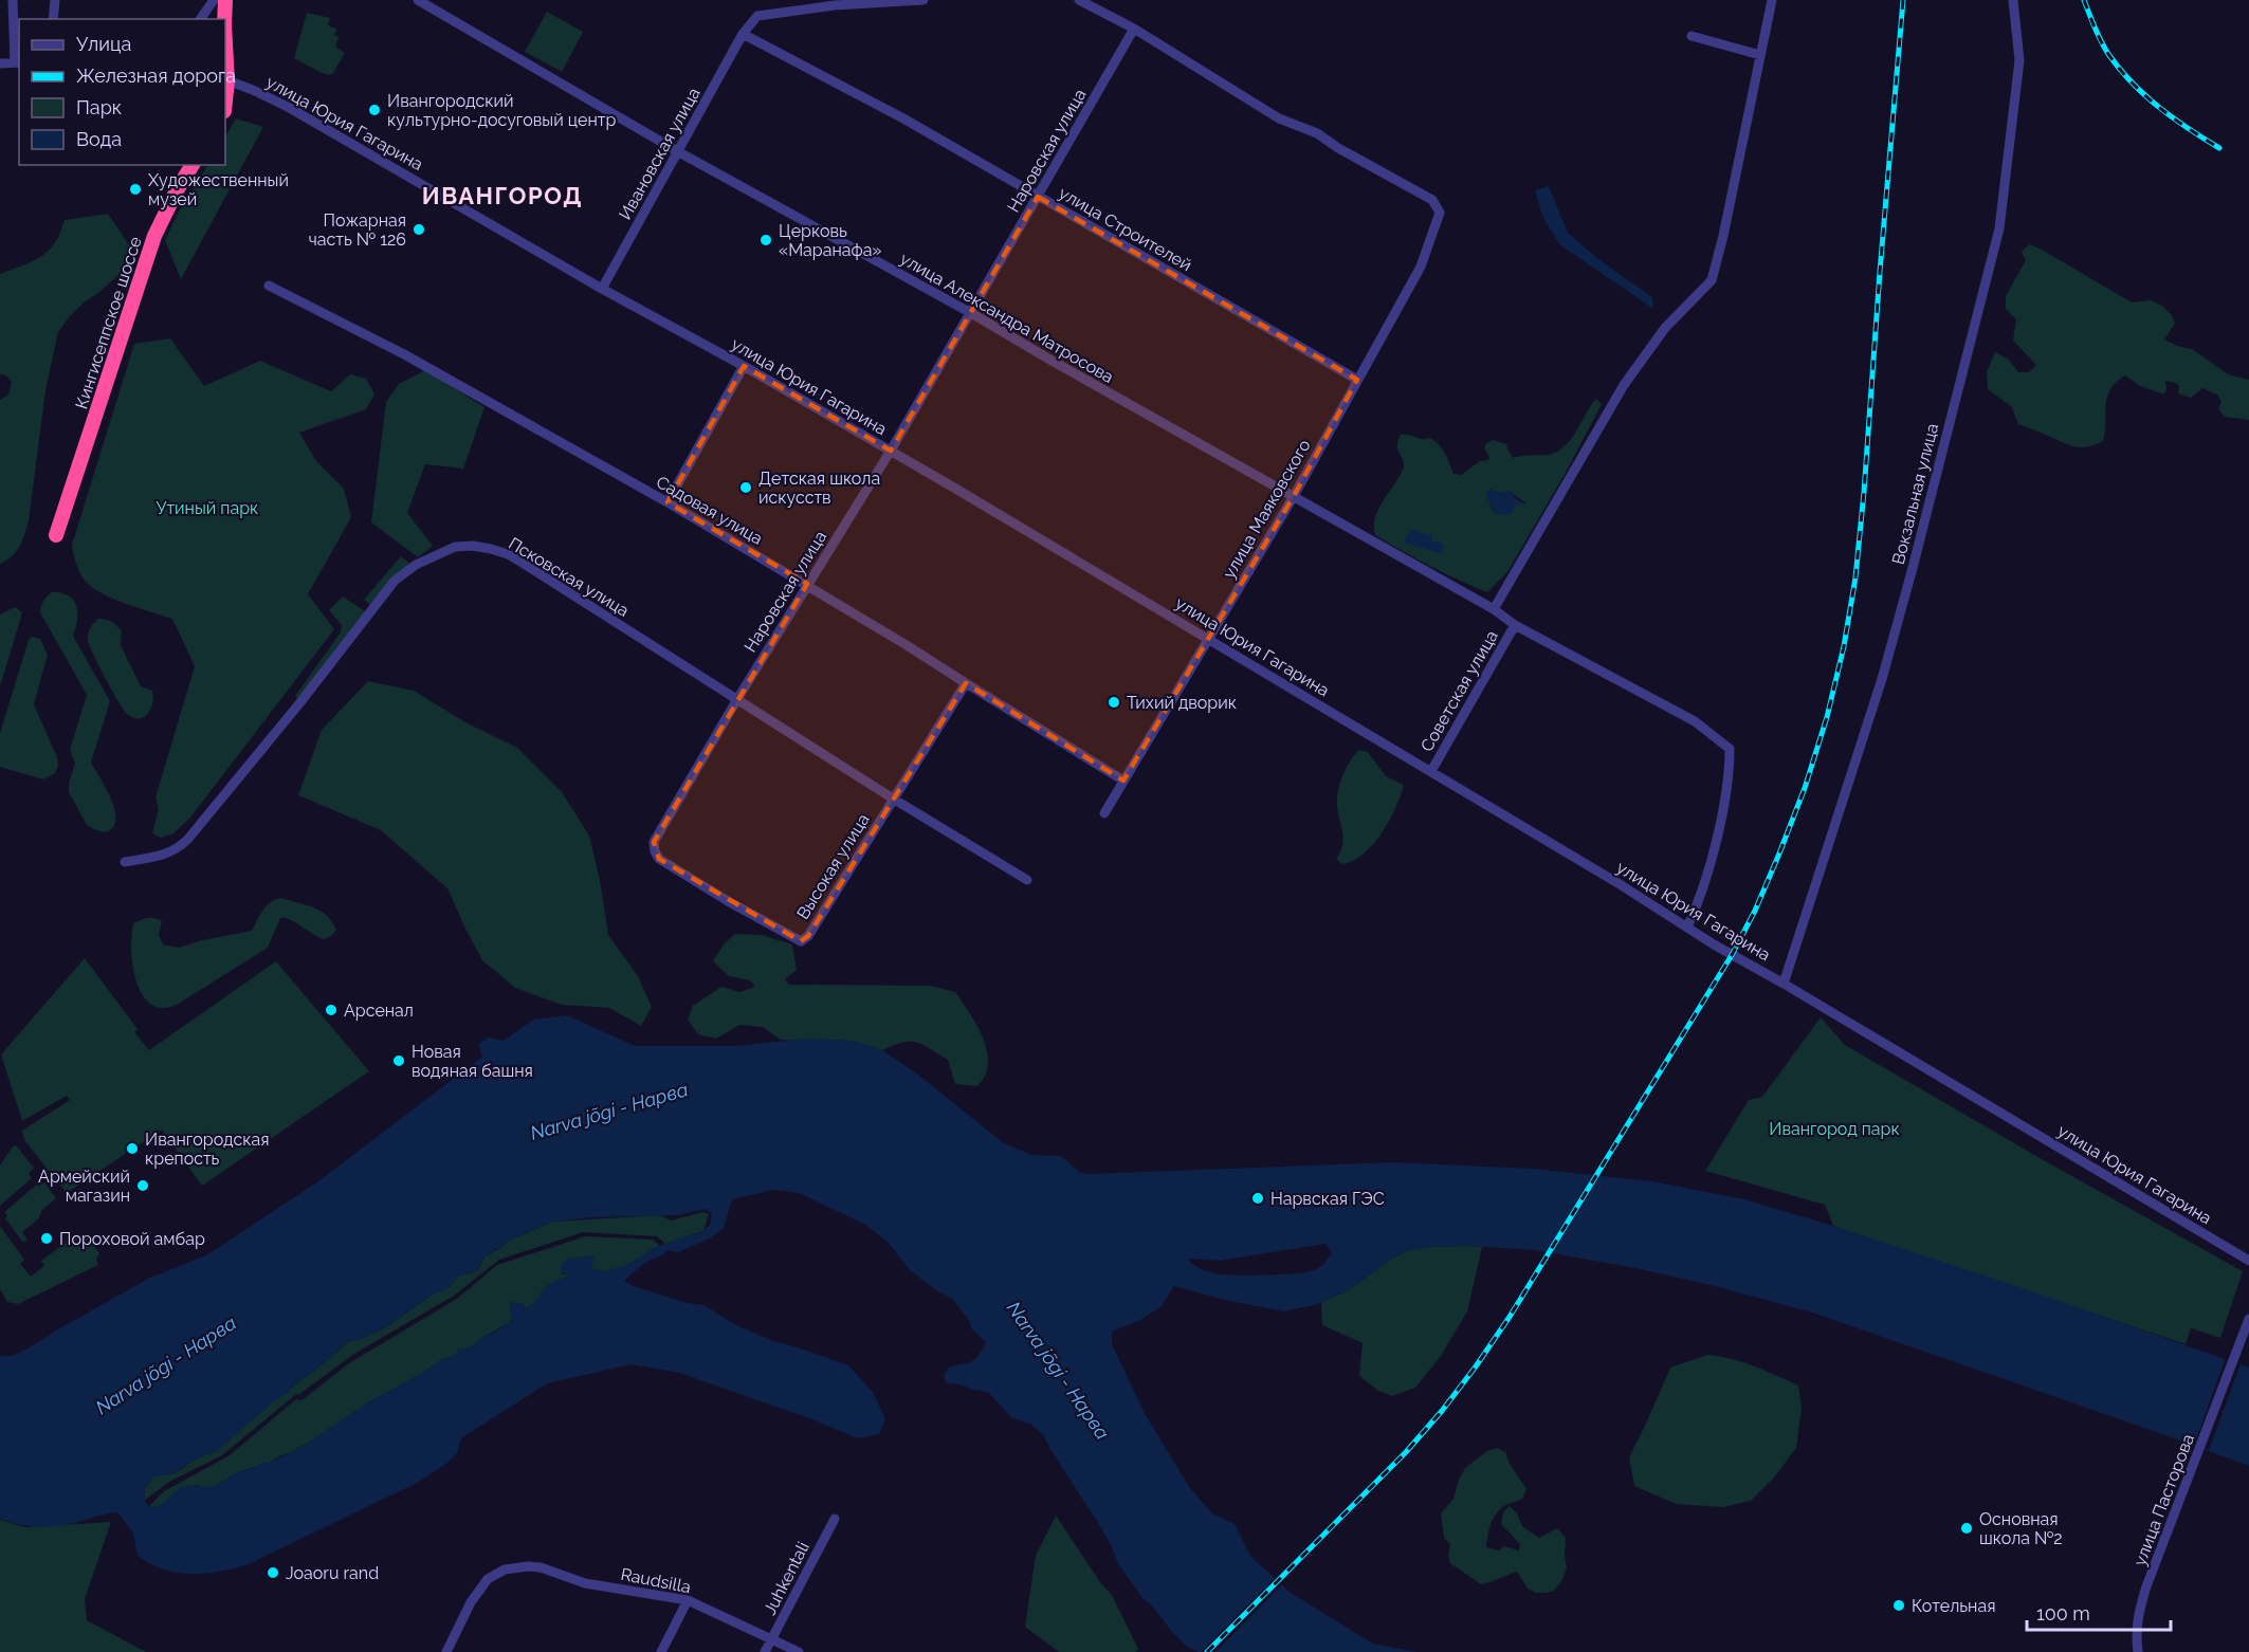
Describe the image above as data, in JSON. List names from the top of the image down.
{
  "streets": {
    "highway": ["Кингисеппское шоссе"],
    "street": [
      "улица Юрия Гагарина",
      "Наровская улица",
      "Ивановская улица",
      "улица Строителей",
      "улица Александра Матросова",
      "Вокзальная улица",
      "улица Маяковского",
      "Садовая улица",
      "Псковская улица",
      "Советская улица",
      "Высокая улица",
      "улица Пасторова",
      "Juhkentali",
      "Raudsilla"
    ]
  },
  "crossings": [
    ["улица Юрия Гагарина", "Наровская улица"],
    ["улица Юрия Гагарина", "Ивановская улица"],
    ["улица Юрия Гагарина", "улица Александра Матросова"],
    ["улица Юрия Гагарина", "Вокзальная улица"],
    ["улица Юрия Гагарина", "улица Маяковского"],
    ["улица Юрия Гагарина", "Советская улица"],
    ["Наровская улица", "улица Строителей"],
    ["Наровская улица", "улица Александра Матросова"],
    ["Наровская улица", "улица Маяковского"],
    ["Наровская улица", "Садовая улица"],
    ["Наровская улица", "Псковская улица"],
    ["Наровская улица", "Высокая улица"],
    ["Ивановская улица", "улица Строителей"],
    ["Ивановская улица", "улица Александра Матросова"],
    ["улица Строителей", "улица Маяковского"],
    ["улица Александра Матросова", "улица Маяковского"],
    ["улица Александра Матросова", "Советская улица"],
    ["улица Маяковского", "Садовая улица"],
    ["Садовая улица", "Высокая улица"],
    ["Псковская улица", "Высокая улица"],
    ["Juhkentali", "Raudsilla"]
  ],
  "districts": ["ИВАНГОРОД"],
  "water": ["Narva jõgi - Нарва"],
  "parks": ["Утиный парк", "Ивангород парк"],
  "places": [
    "Ивангородский культурно-досуговый центр",
    "Художественный музей",
    "Пожарная часть № 126",
    "Церковь «Маранафа»",
    "Детская школа искусств",
    "Тихий дворик",
    "Арсенал",
    "Новая водяная башня",
    "Ивангородская крепость",
    "Армейский магазин",
    "Нарвская ГЭС",
    "Пороховой амбар",
    "Основная школа №2",
    "Joaoru rand",
    "Котельная"
  ],
  "legend": [
    "Улица",
    "Железная дорога",
    "Парк",
    "Вода"
  ],
  "scale_bar": "100 m"
}
